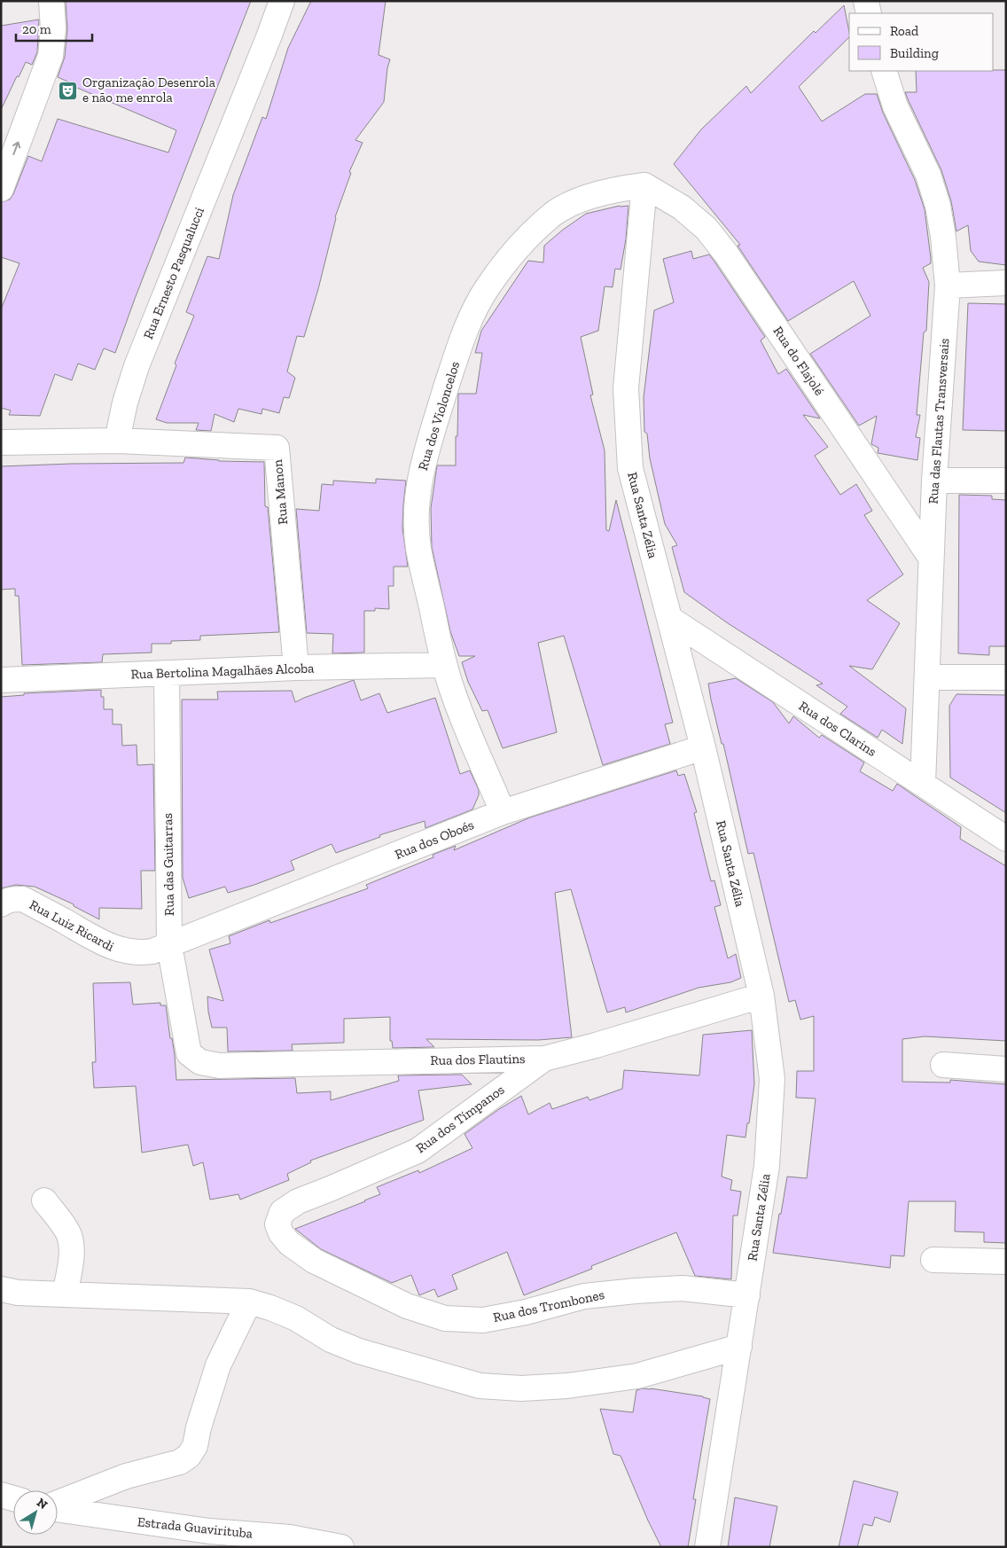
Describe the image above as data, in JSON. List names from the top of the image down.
{
  "streets": {
    "street": [
      "Rua Ernesto Pasqualucci",
      "Rua do Flajolé",
      "Rua dos Violoncelos",
      "Rua das Flautas Transversais",
      "Rua Manon",
      "Rua Santa Zélia",
      "Rua Bertolina Magalhães Alcoba",
      "Rua dos Clarins",
      "Rua dos Oboés",
      "Rua das Guitarras",
      "Rua Luiz Ricardi",
      "Rua dos Flautins",
      "Rua dos Tímpanos",
      "Rua dos Trombones",
      "Estrada Guavirituba"
    ]
  },
  "crossings": [
    ["Rua Ernesto Pasqualucci", "Rua Manon"],
    ["Rua do Flajolé", "Rua dos Violoncelos"],
    ["Rua do Flajolé", "Rua das Flautas Transversais"],
    ["Rua do Flajolé", "Rua Santa Zélia"],
    ["Rua dos Violoncelos", "Rua Santa Zélia"],
    ["Rua dos Violoncelos", "Rua Bertolina Magalhães Alcoba"],
    ["Rua dos Violoncelos", "Rua dos Oboés"],
    ["Rua das Flautas Transversais", "Rua dos Clarins"],
    ["Rua Manon", "Rua Bertolina Magalhães Alcoba"],
    ["Rua Santa Zélia", "Rua dos Clarins"],
    ["Rua Santa Zélia", "Rua dos Oboés"],
    ["Rua Santa Zélia", "Rua dos Flautins"],
    ["Rua Santa Zélia", "Rua dos Trombones"],
    ["Rua Bertolina Magalhães Alcoba", "Rua das Guitarras"],
    ["Rua dos Oboés", "Rua das Guitarras"],
    ["Rua dos Oboés", "Rua Luiz Ricardi"],
    ["Rua das Guitarras", "Rua Luiz Ricardi"],
    ["Rua das Guitarras", "Rua dos Flautins"],
    ["Rua dos Flautins", "Rua dos Tímpanos"],
    ["Rua dos Tímpanos", "Rua dos Trombones"]
  ],
  "places": {
    "theatre": ["Organização Desenrola e não me enrola"]
  },
  "legend": ["Road", "Building"],
  "scale_bar": "20 m",
  "north": "top right"
}
